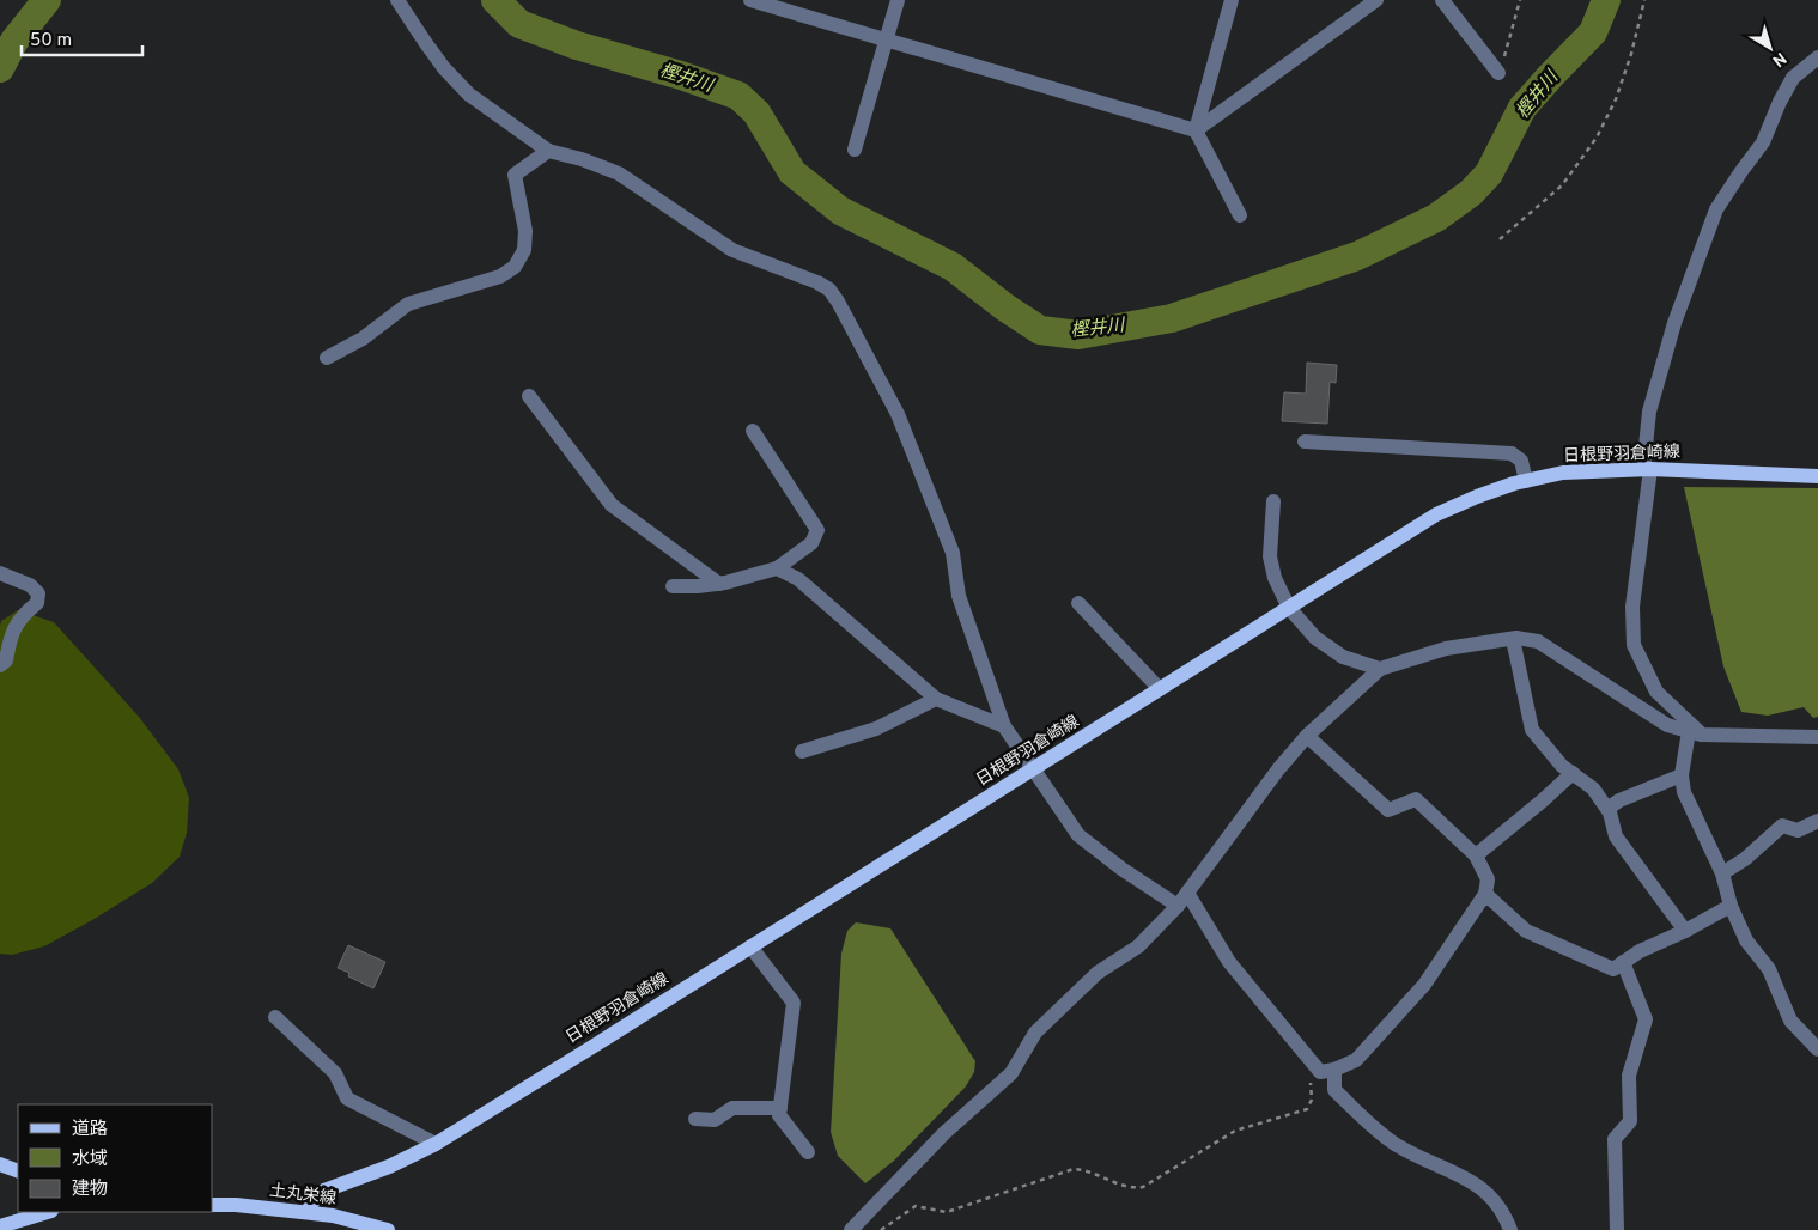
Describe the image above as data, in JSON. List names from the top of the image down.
{
  "streets": {
    "main road": ["日根野羽倉崎線", "土丸栄線"]
  },
  "crossings": [
    ["日根野羽倉崎線", "土丸栄線"]
  ],
  "water": ["樫井川"],
  "legend": ["道路", "水域", "建物"],
  "scale_bar": "50 m",
  "north": "bottom right"
}
